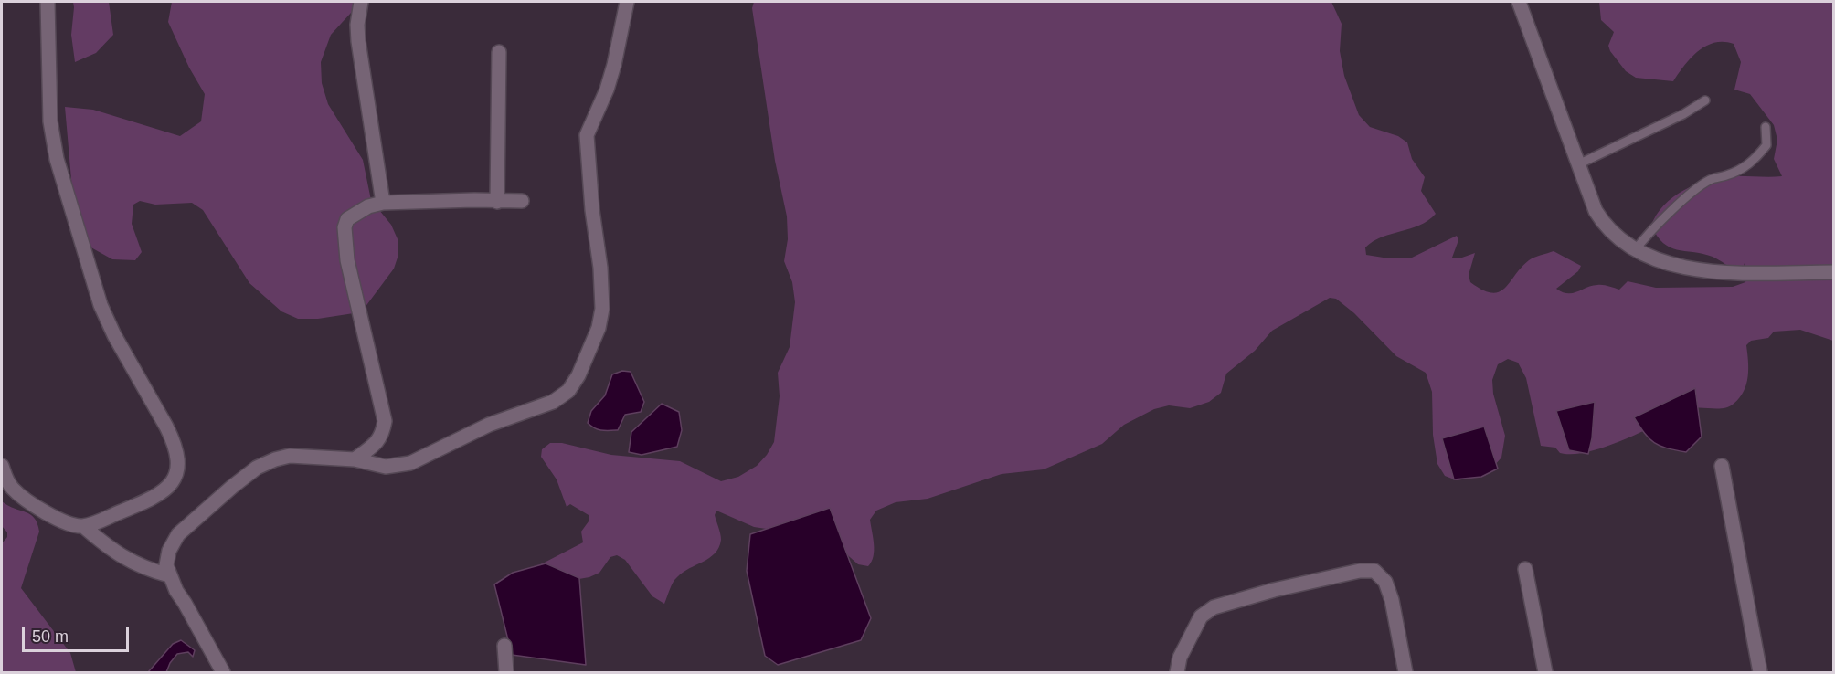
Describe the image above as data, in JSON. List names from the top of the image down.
{
  "scale_bar": "50 m"
}
